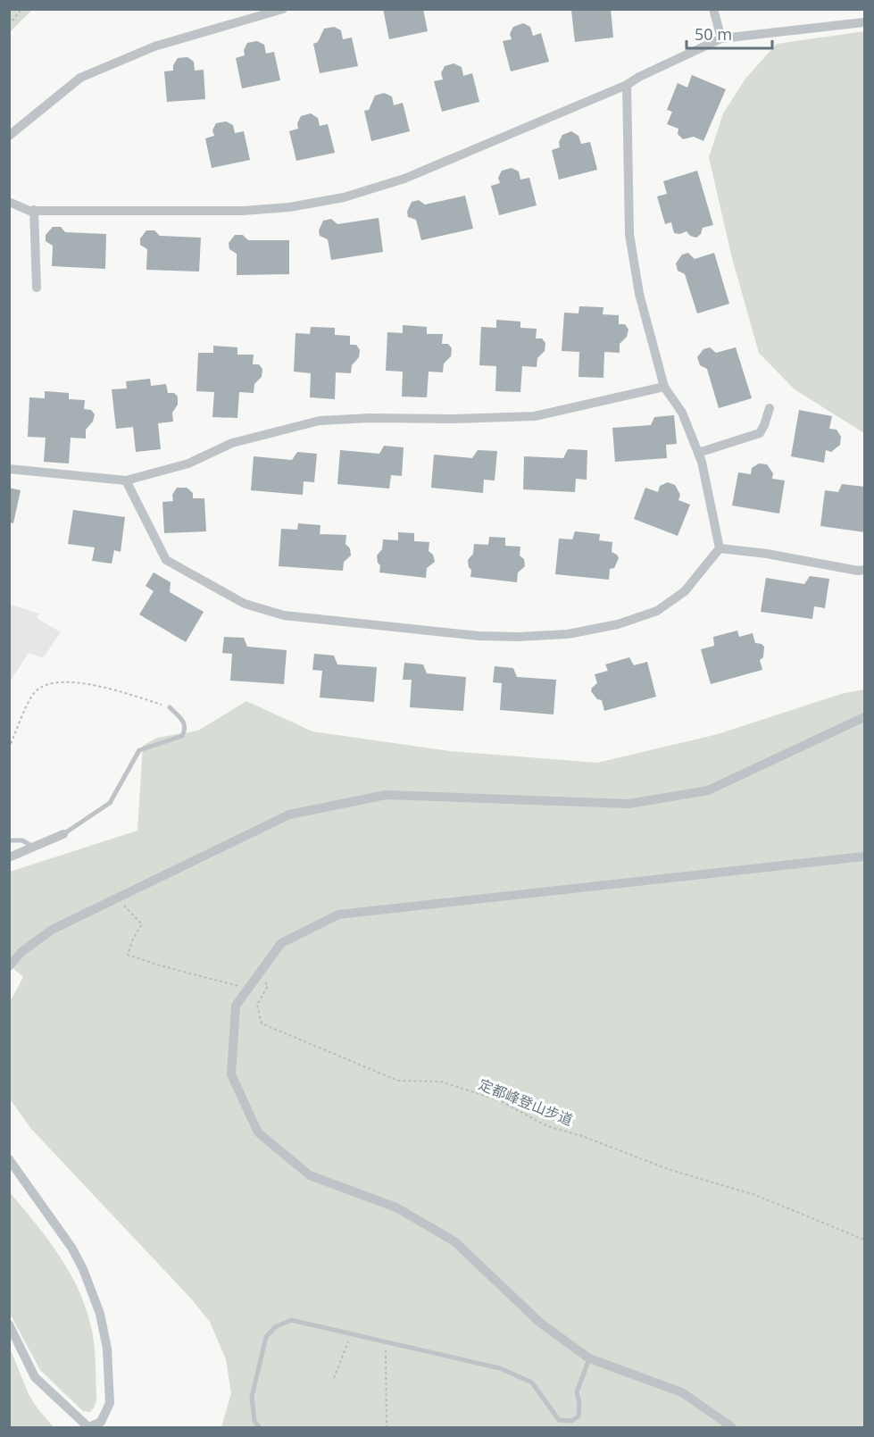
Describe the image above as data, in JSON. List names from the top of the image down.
{
  "streets": {
    "path": ["定都峰登山步道"]
  },
  "scale_bar": "50 m"
}
